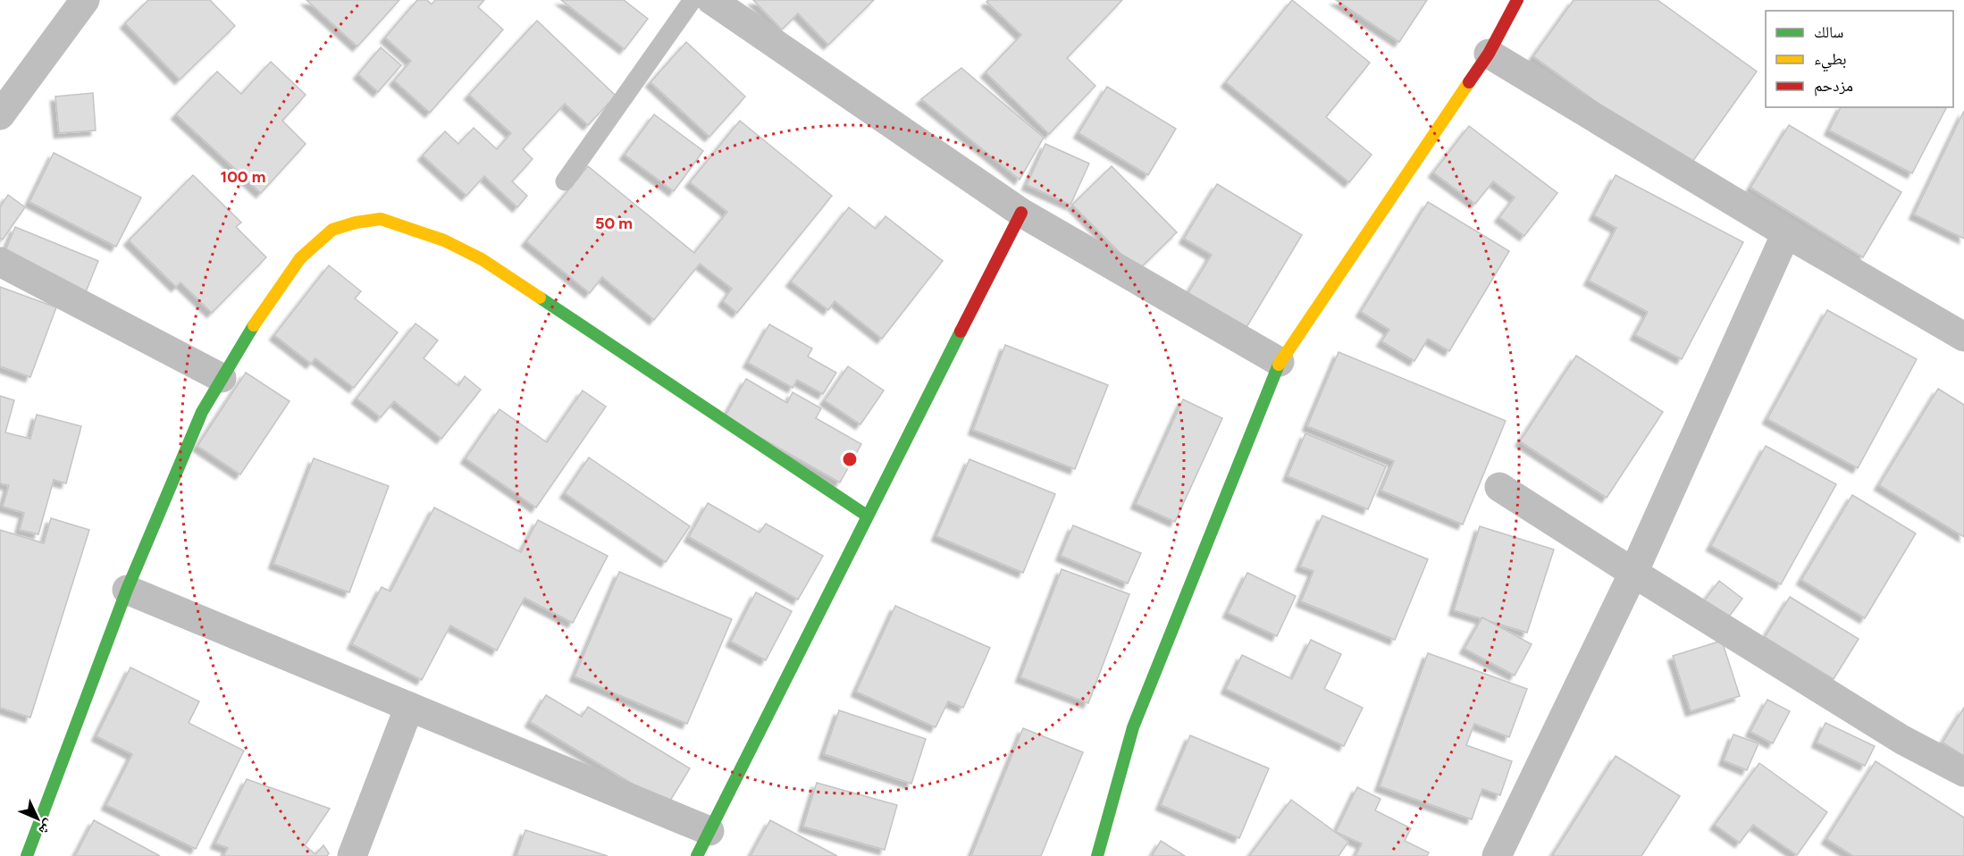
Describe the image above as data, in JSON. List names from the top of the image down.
{
  "legend": ["سالك", "بطيء", "مزدحم"],
  "north": "bottom right",
  "rings": ["100 m", "50 m"]
}
